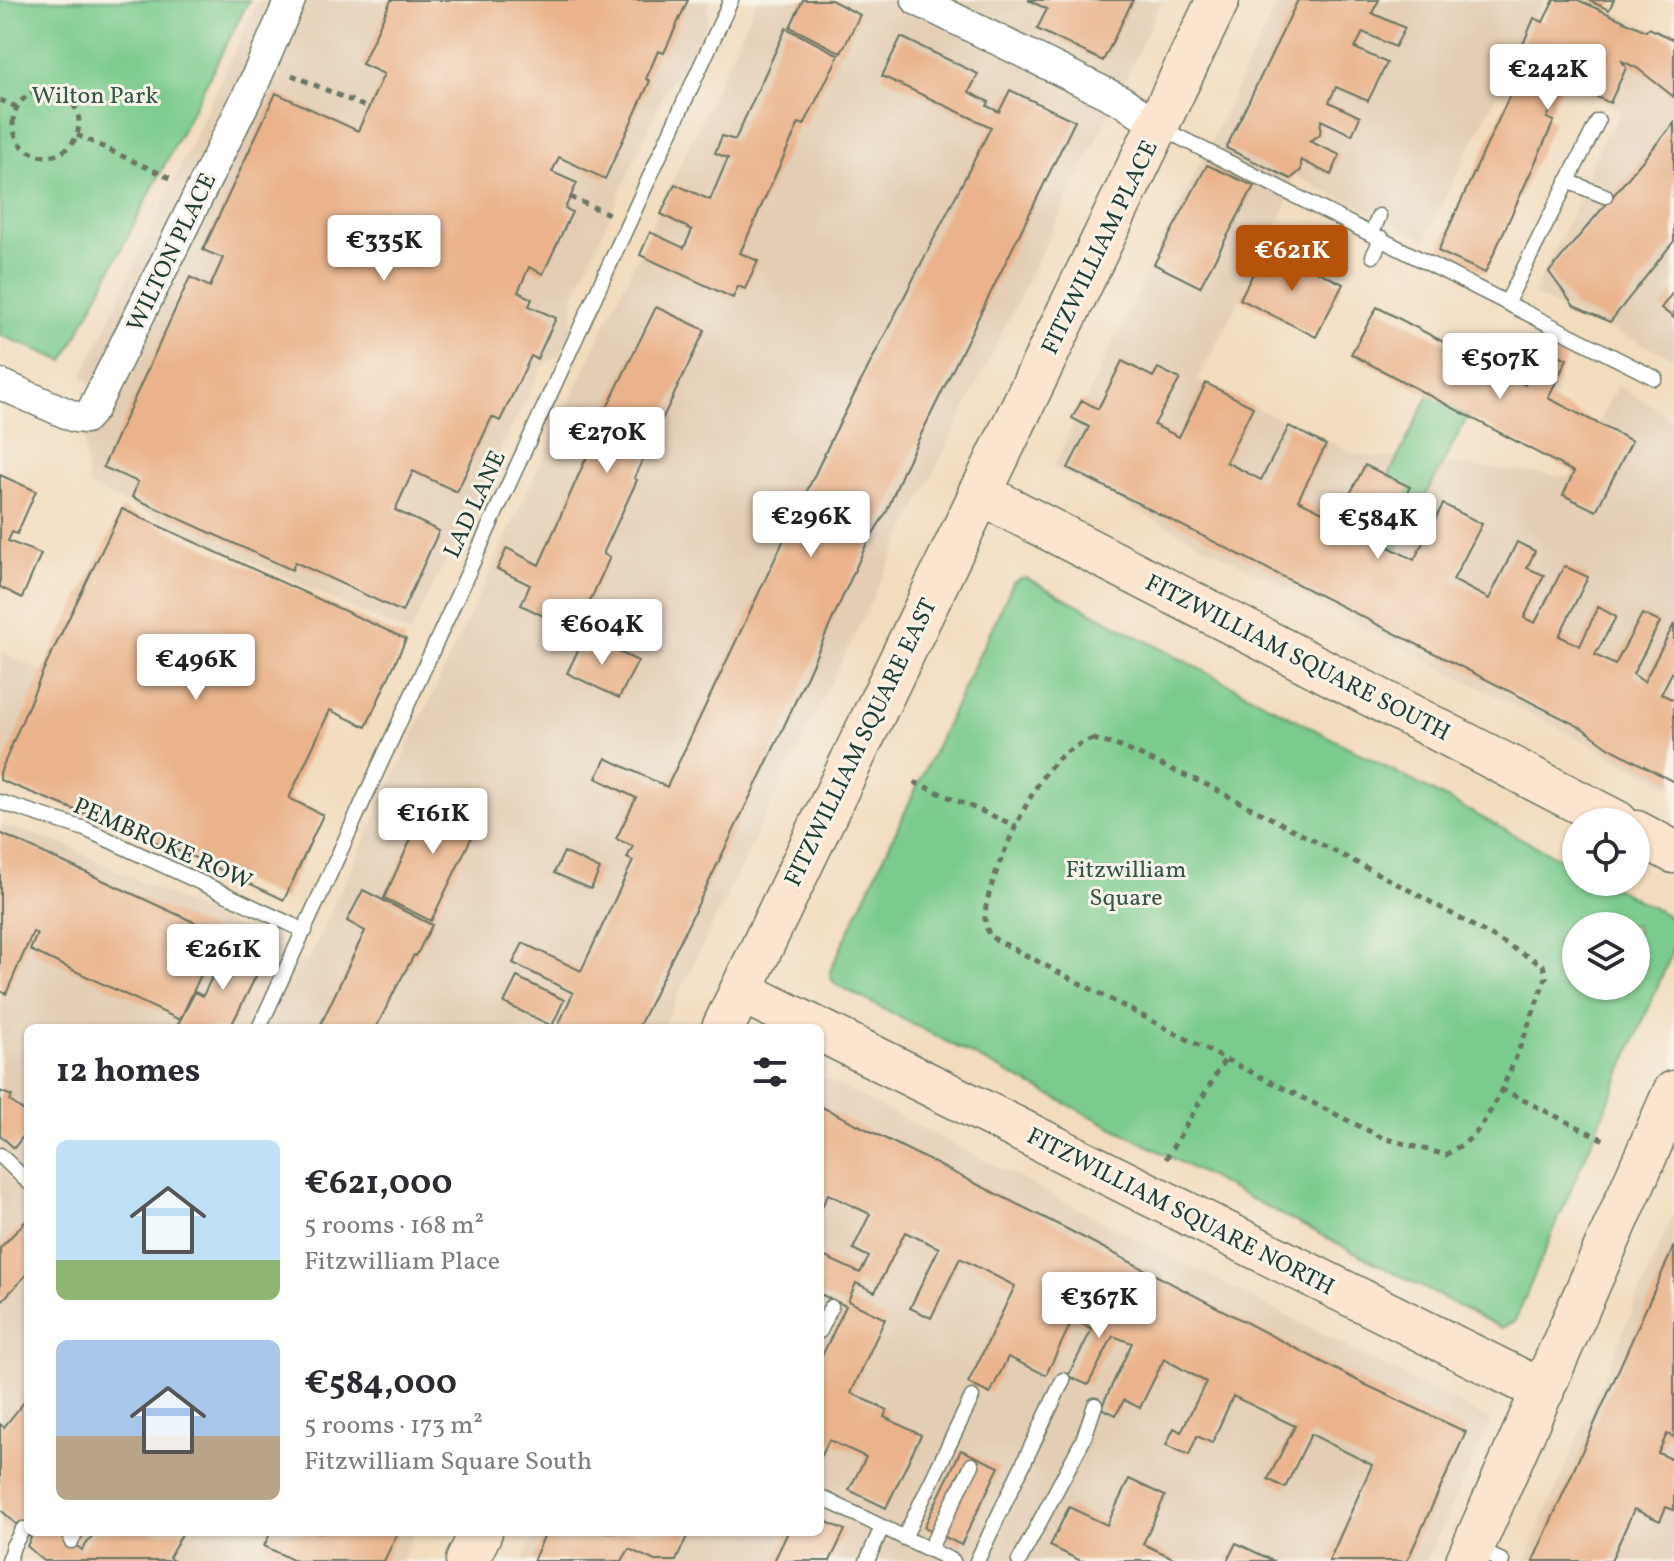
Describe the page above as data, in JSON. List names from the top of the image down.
{
  "streets": {
    "street": [
      "FITZWILLIAM PLACE",
      "WILTON PLACE",
      "FITZWILLIAM SQUARE SOUTH",
      "FITZWILLIAM SQUARE EAST",
      "FITZWILLIAM SQUARE NORTH"
    ],
    "lane": ["LAD LANE", "PEMBROKE ROW"]
  },
  "crossings": [
    ["FITZWILLIAM PLACE", "FITZWILLIAM SQUARE SOUTH"],
    ["FITZWILLIAM PLACE", "FITZWILLIAM SQUARE EAST"],
    ["LAD LANE", "PEMBROKE ROW"],
    ["FITZWILLIAM SQUARE SOUTH", "FITZWILLIAM SQUARE EAST"],
    ["FITZWILLIAM SQUARE EAST", "FITZWILLIAM SQUARE NORTH"]
  ],
  "parks": ["Wilton Park", "Fitzwilliam Square"],
  "page": {
    "price": [
      "€242K",
      "€335K",
      "€621K",
      "€507K",
      "€270K",
      "€296K",
      "€584K",
      "€604K",
      "€496K",
      "€161K",
      "€261K",
      "€367K"
    ],
    "heading": "12 homes",
    "list": [
      {
        "name": "€621,000",
        "note": "5 rooms · 168 m² · Fitzwilliam Place"
      },
      {
        "name": "€584,000",
        "note": "5 rooms · 173 m² · Fitzwilliam Square South"
      }
    ]
  }
}
